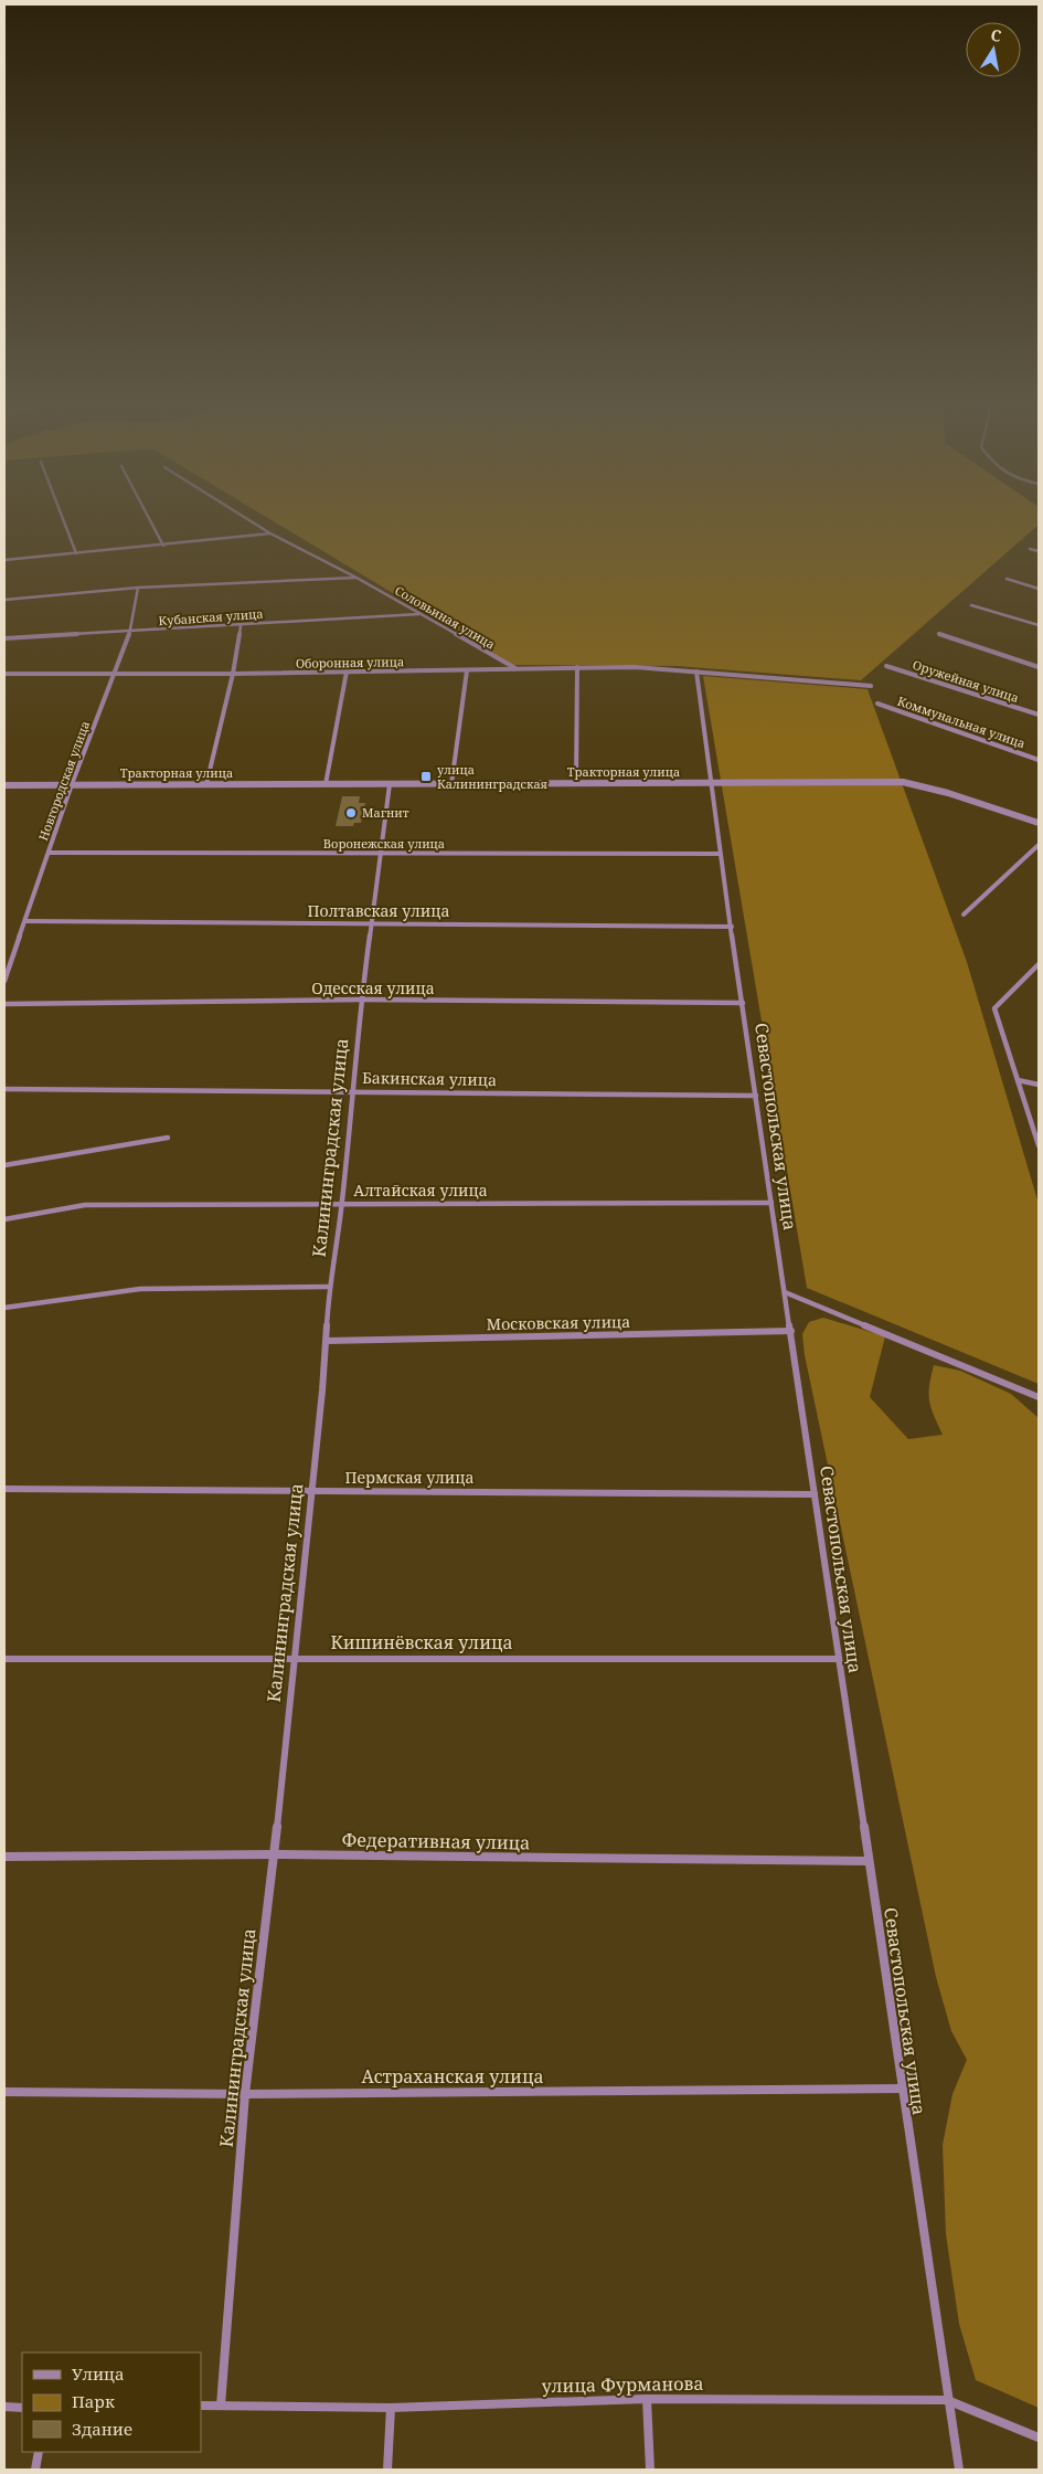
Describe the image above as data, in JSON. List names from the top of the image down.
{
  "streets": {
    "street": [
      "Кубанская улица",
      "Соловьиная улица",
      "Оборонная улица",
      "Оружейная улица",
      "Коммунальная улица",
      "Тракторная улица",
      "Новгородская улица",
      "Воронежская улица",
      "Полтавская улица",
      "Одесская улица",
      "Бакинская улица",
      "Севастопольская улица",
      "Калининградская улица",
      "Алтайская улица",
      "Московская улица",
      "Пермская улица",
      "Кишинёвская улица",
      "Федеративная улица",
      "Астраханская улица",
      "улица Фурманова"
    ]
  },
  "crossings": [
    ["Кубанская улица", "Соловьиная улица"],
    ["Кубанская улица", "Новгородская улица"],
    ["Соловьиная улица", "Оборонная улица"],
    ["Оборонная улица", "Новгородская улица"],
    ["Оборонная улица", "Севастопольская улица"],
    ["Тракторная улица", "Новгородская улица"],
    ["Тракторная улица", "Севастопольская улица"],
    ["Тракторная улица", "Калининградская улица"],
    ["Новгородская улица", "Воронежская улица"],
    ["Новгородская улица", "Полтавская улица"],
    ["Воронежская улица", "Севастопольская улица"],
    ["Воронежская улица", "Калининградская улица"],
    ["Полтавская улица", "Севастопольская улица"],
    ["Полтавская улица", "Калининградская улица"],
    ["Одесская улица", "Севастопольская улица"],
    ["Одесская улица", "Калининградская улица"],
    ["Бакинская улица", "Севастопольская улица"],
    ["Бакинская улица", "Калининградская улица"],
    ["Севастопольская улица", "Алтайская улица"],
    ["Севастопольская улица", "Московская улица"],
    ["Севастопольская улица", "Пермская улица"],
    ["Севастопольская улица", "Кишинёвская улица"],
    ["Севастопольская улица", "Федеративная улица"],
    ["Севастопольская улица", "Астраханская улица"],
    ["Севастопольская улица", "улица Фурманова"],
    ["Калининградская улица", "Алтайская улица"],
    ["Калининградская улица", "Московская улица"],
    ["Калининградская улица", "Пермская улица"],
    ["Калининградская улица", "Кишинёвская улица"],
    ["Калининградская улица", "Федеративная улица"],
    ["Калининградская улица", "Астраханская улица"],
    ["Калининградская улица", "улица Фурманова"]
  ],
  "places": {
    "transit": ["улица Калининградская"],
    "other": ["Магнит"]
  },
  "legend": ["Улица", "Парк", "Здание"],
  "north": "top"
}
